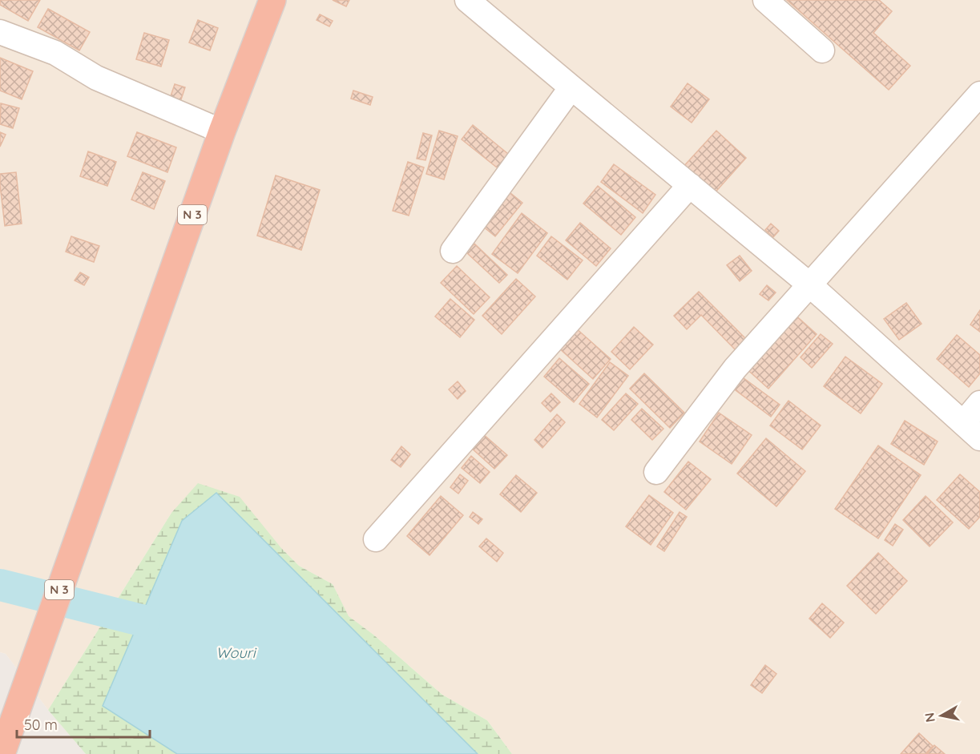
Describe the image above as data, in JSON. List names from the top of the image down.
{
  "streets": {
    "highway": ["N 3"]
  },
  "water": ["Wouri"],
  "scale_bar": "50 m",
  "north": "left"
}
